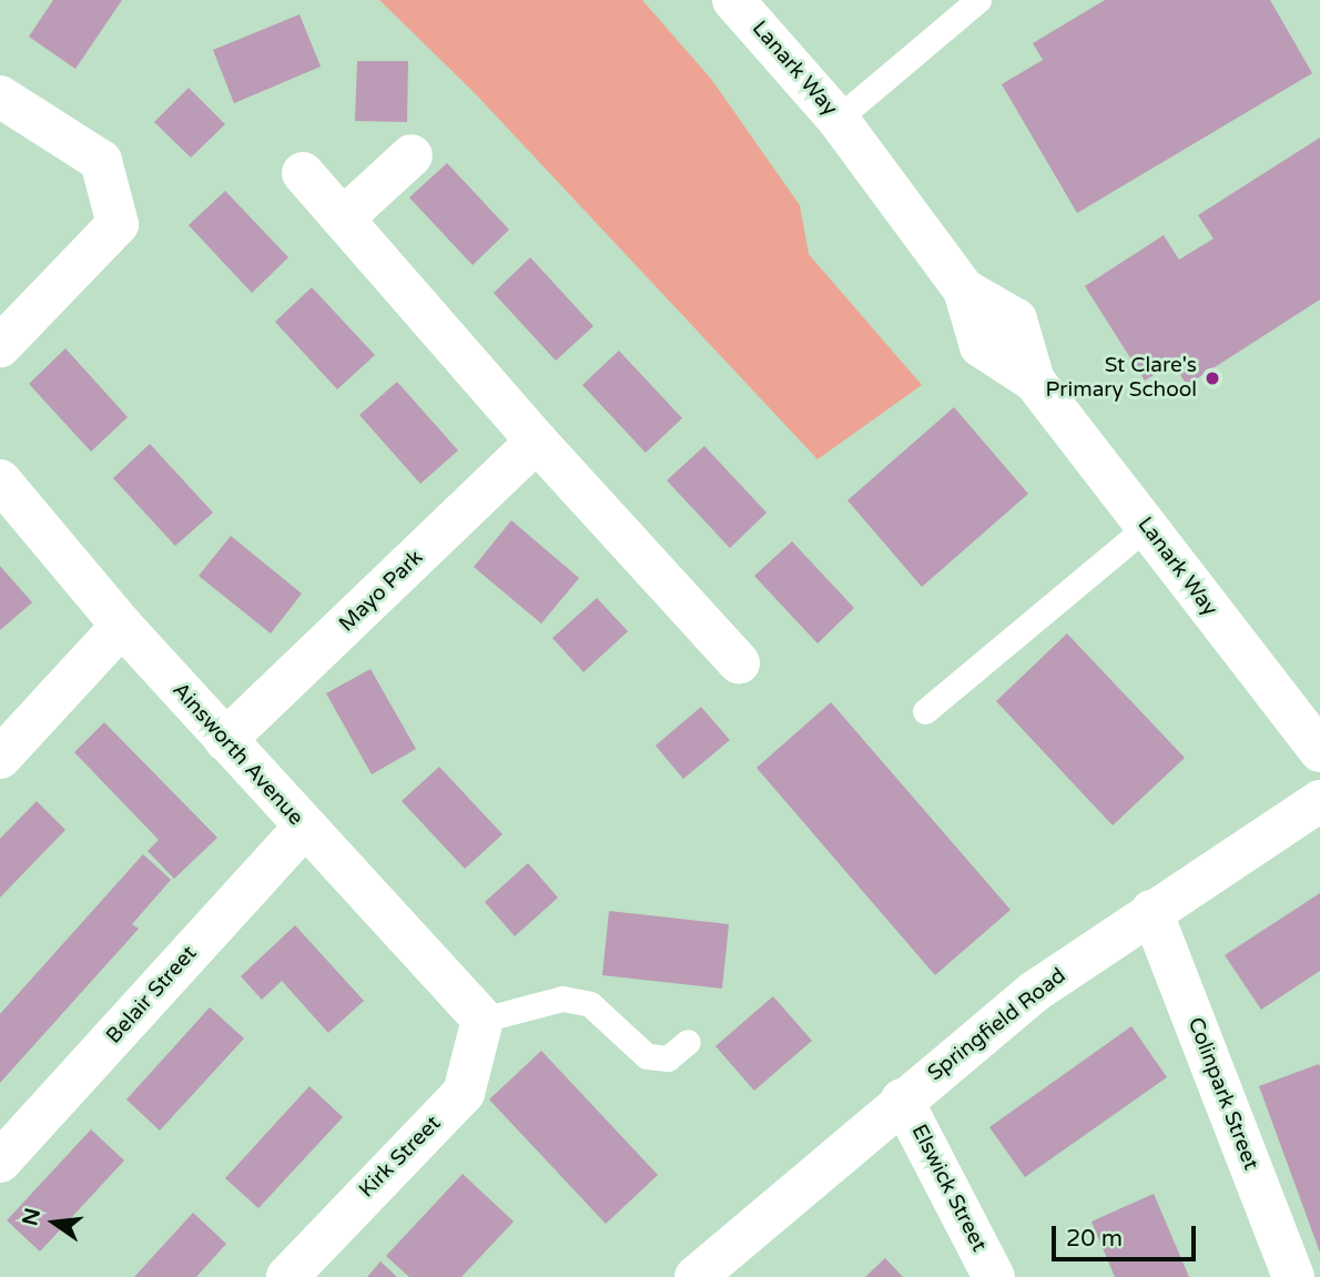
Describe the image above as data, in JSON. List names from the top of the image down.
{
  "streets": {
    "street": [
      "Lanark Way",
      "Mayo Park",
      "Ainsworth Avenue",
      "Belair Street",
      "Springfield Road",
      "Colinpark Street",
      "Kirk Street",
      "Elswick Street"
    ]
  },
  "crossings": [
    ["Mayo Park", "Ainsworth Avenue"],
    ["Ainsworth Avenue", "Belair Street"],
    ["Ainsworth Avenue", "Kirk Street"],
    ["Springfield Road", "Colinpark Street"],
    ["Springfield Road", "Elswick Street"]
  ],
  "places": ["St Clare's Primary School"],
  "scale_bar": "20 m",
  "north": "left"
}
